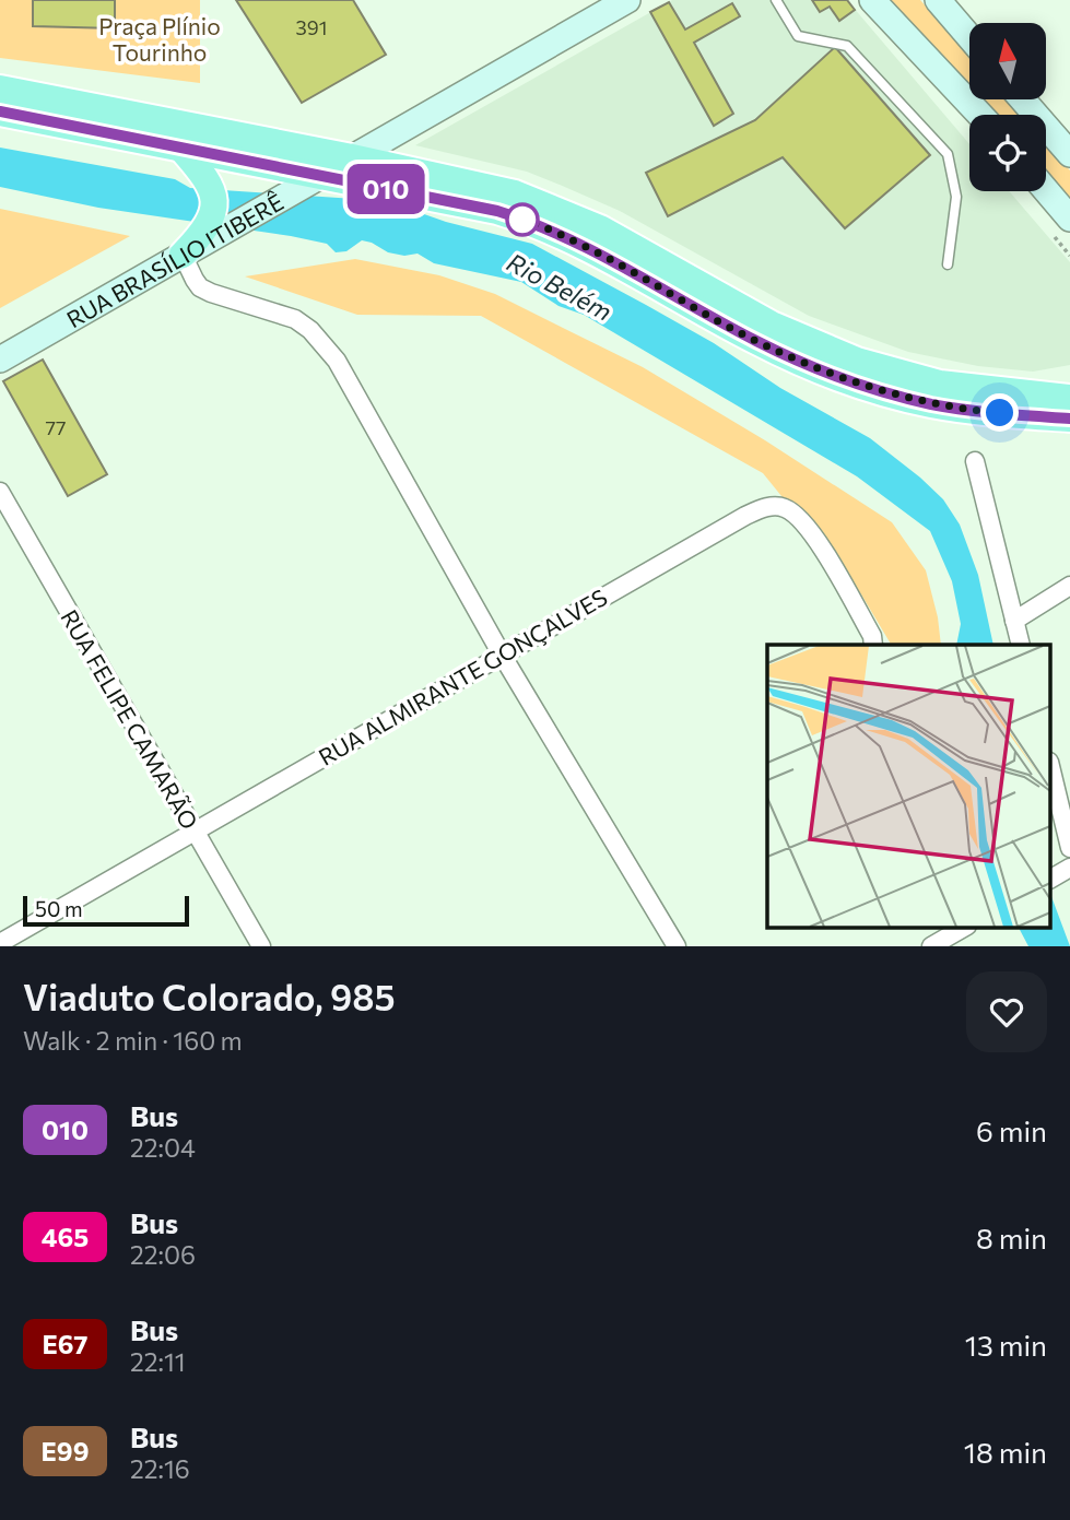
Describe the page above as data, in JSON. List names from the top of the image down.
{
  "streets": {
    "main road": ["RUA BRASÍLIO ITIBERÊ"],
    "street": ["RUA ALMIRANTE GONÇALVES", "RUA FELIPE CAMARÃO"]
  },
  "crossings": [
    ["RUA ALMIRANTE GONÇALVES", "RUA FELIPE CAMARÃO"]
  ],
  "water": ["Rio Belém"],
  "parks": ["Praça Plínio Tourinho"],
  "lines": ["bus line 010"],
  "house_numbers": ["391", "77"],
  "scale_bar": "50 m",
  "north": "top",
  "page": {
    "on_map": "010",
    "scale": "50 m",
    "heading": ["Viaduto Colorado, 985", "Walk · 2 min · 160 m"],
    "list": [
      {
        "mark": "010",
        "name": "Bus",
        "note": "22:04",
        "value": "6 min"
      },
      {
        "mark": "465",
        "name": "Bus",
        "note": "22:06",
        "value": "8 min"
      },
      {
        "mark": "E67",
        "name": "Bus",
        "note": "22:11",
        "value": "13 min"
      },
      {
        "mark": "E99",
        "name": "Bus",
        "note": "22:16",
        "value": "18 min"
      }
    ]
  }
}
